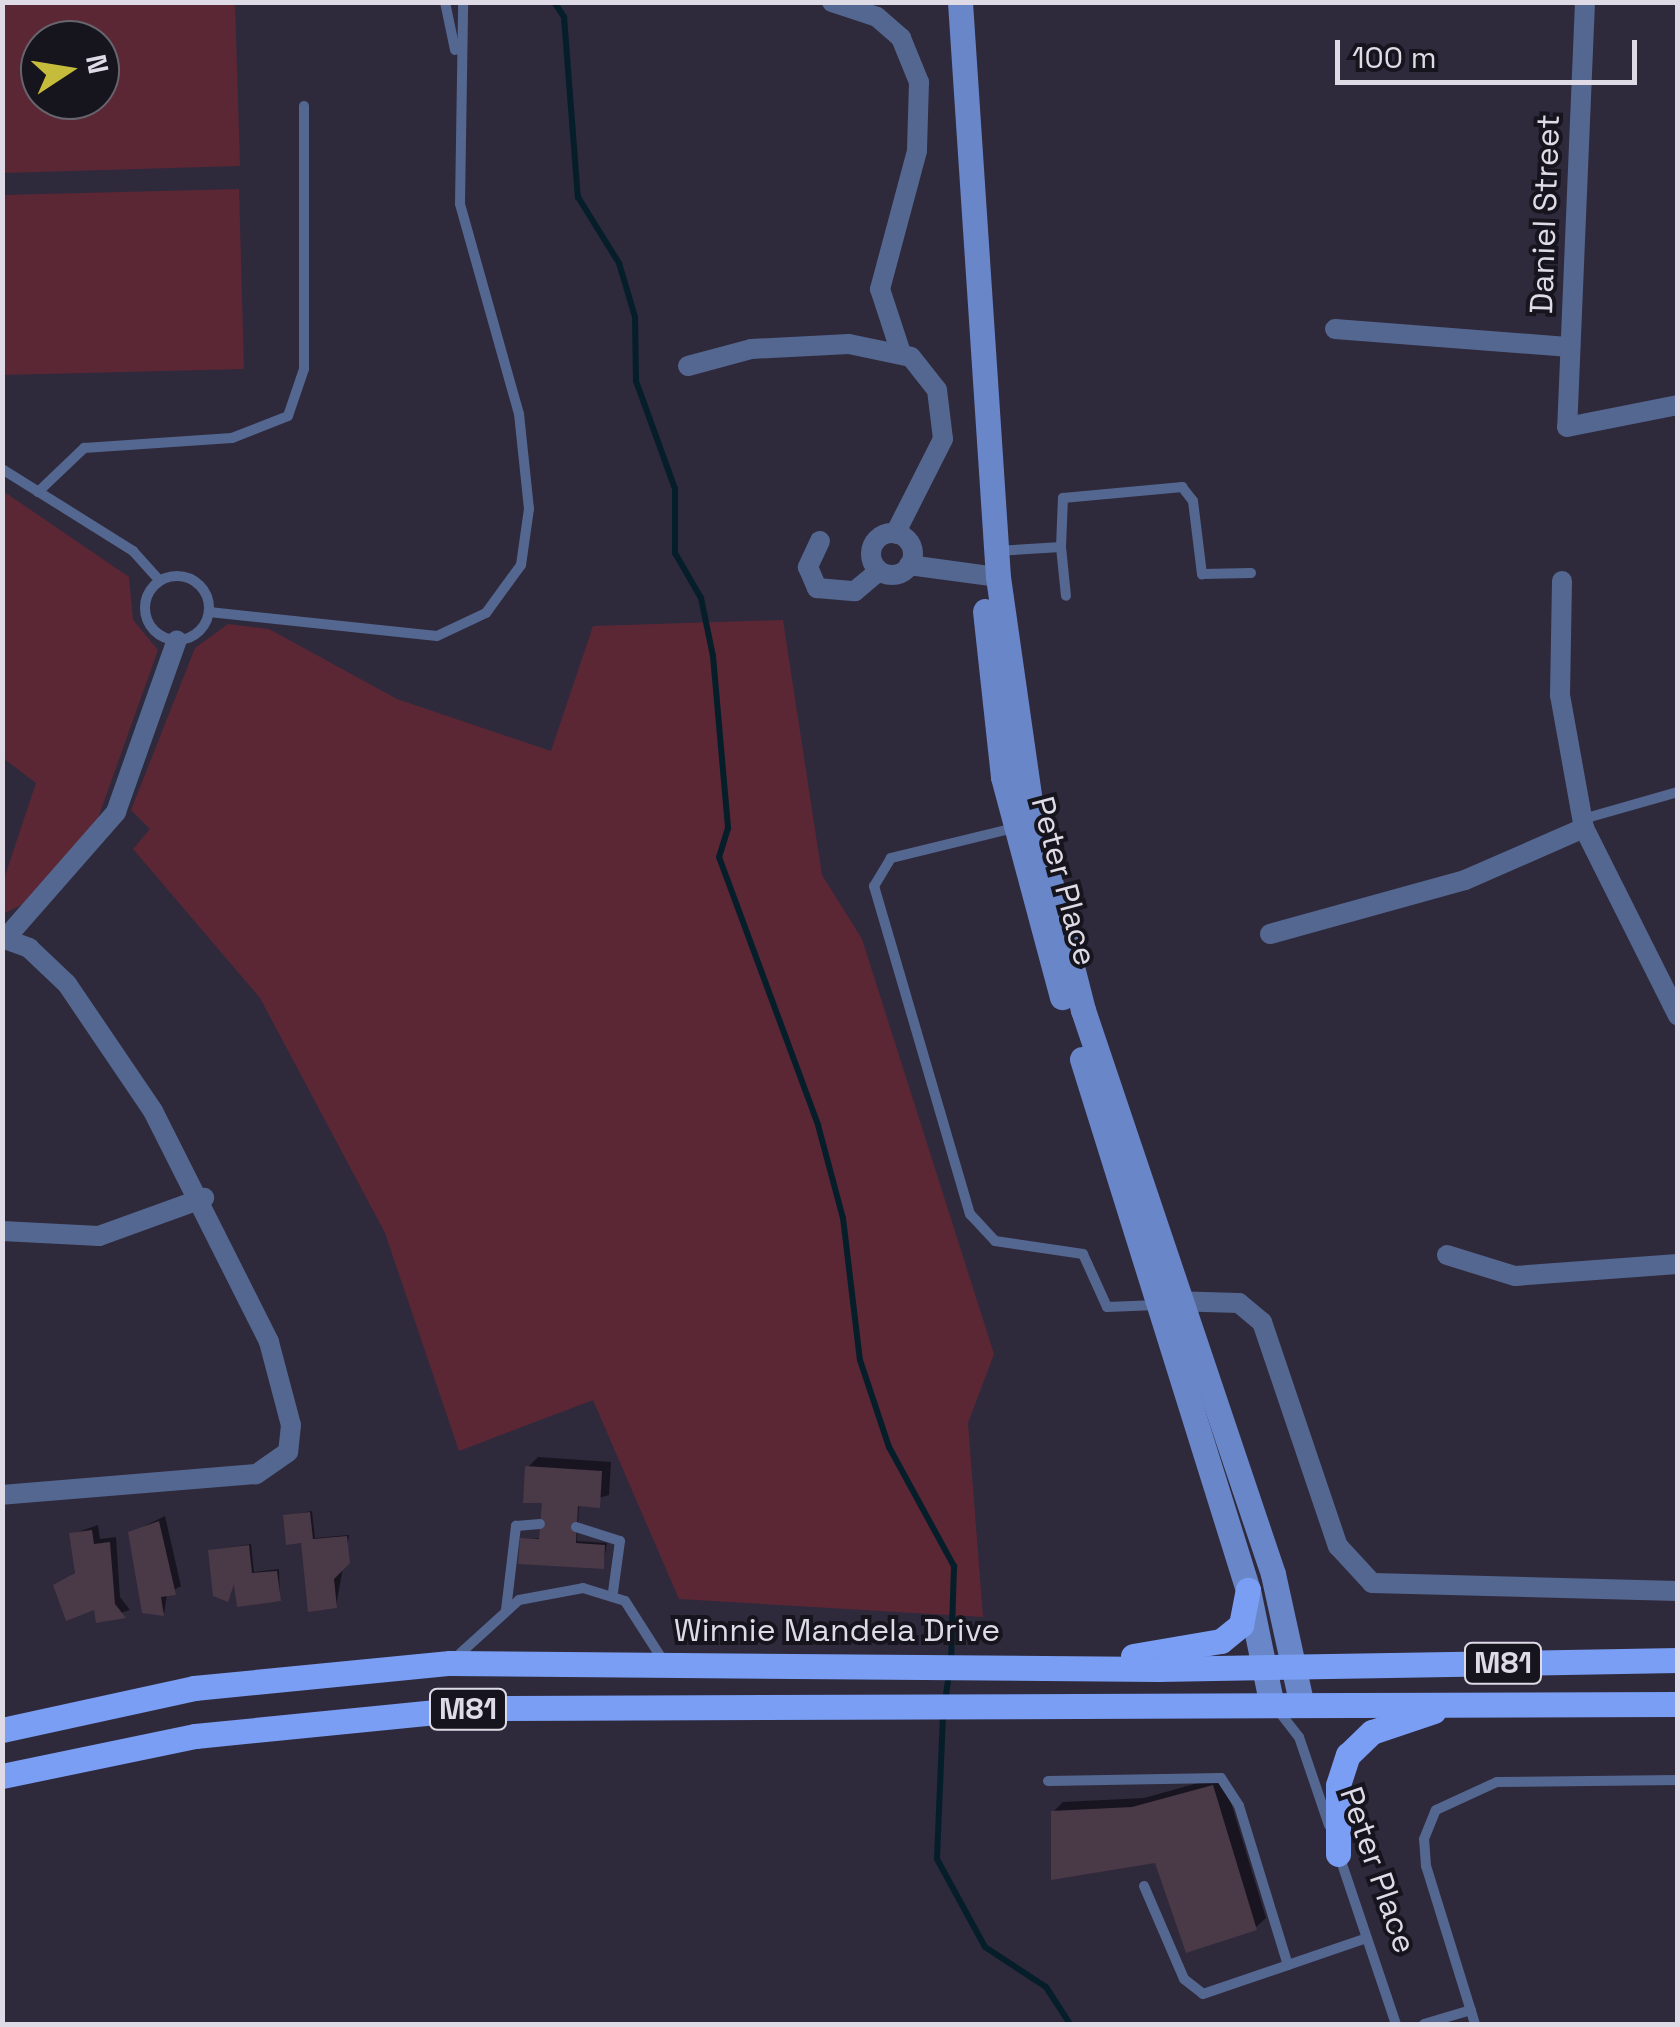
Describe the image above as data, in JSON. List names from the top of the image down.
{
  "streets": {
    "main road": ["Peter Place", "Winnie Mandela Drive", "M81"],
    "street": ["Daniel Street"]
  },
  "crossings": [
    ["Peter Place", "Winnie Mandela Drive"],
    ["Peter Place", "M81"]
  ],
  "scale_bar": "100 m",
  "north": "right"
}
